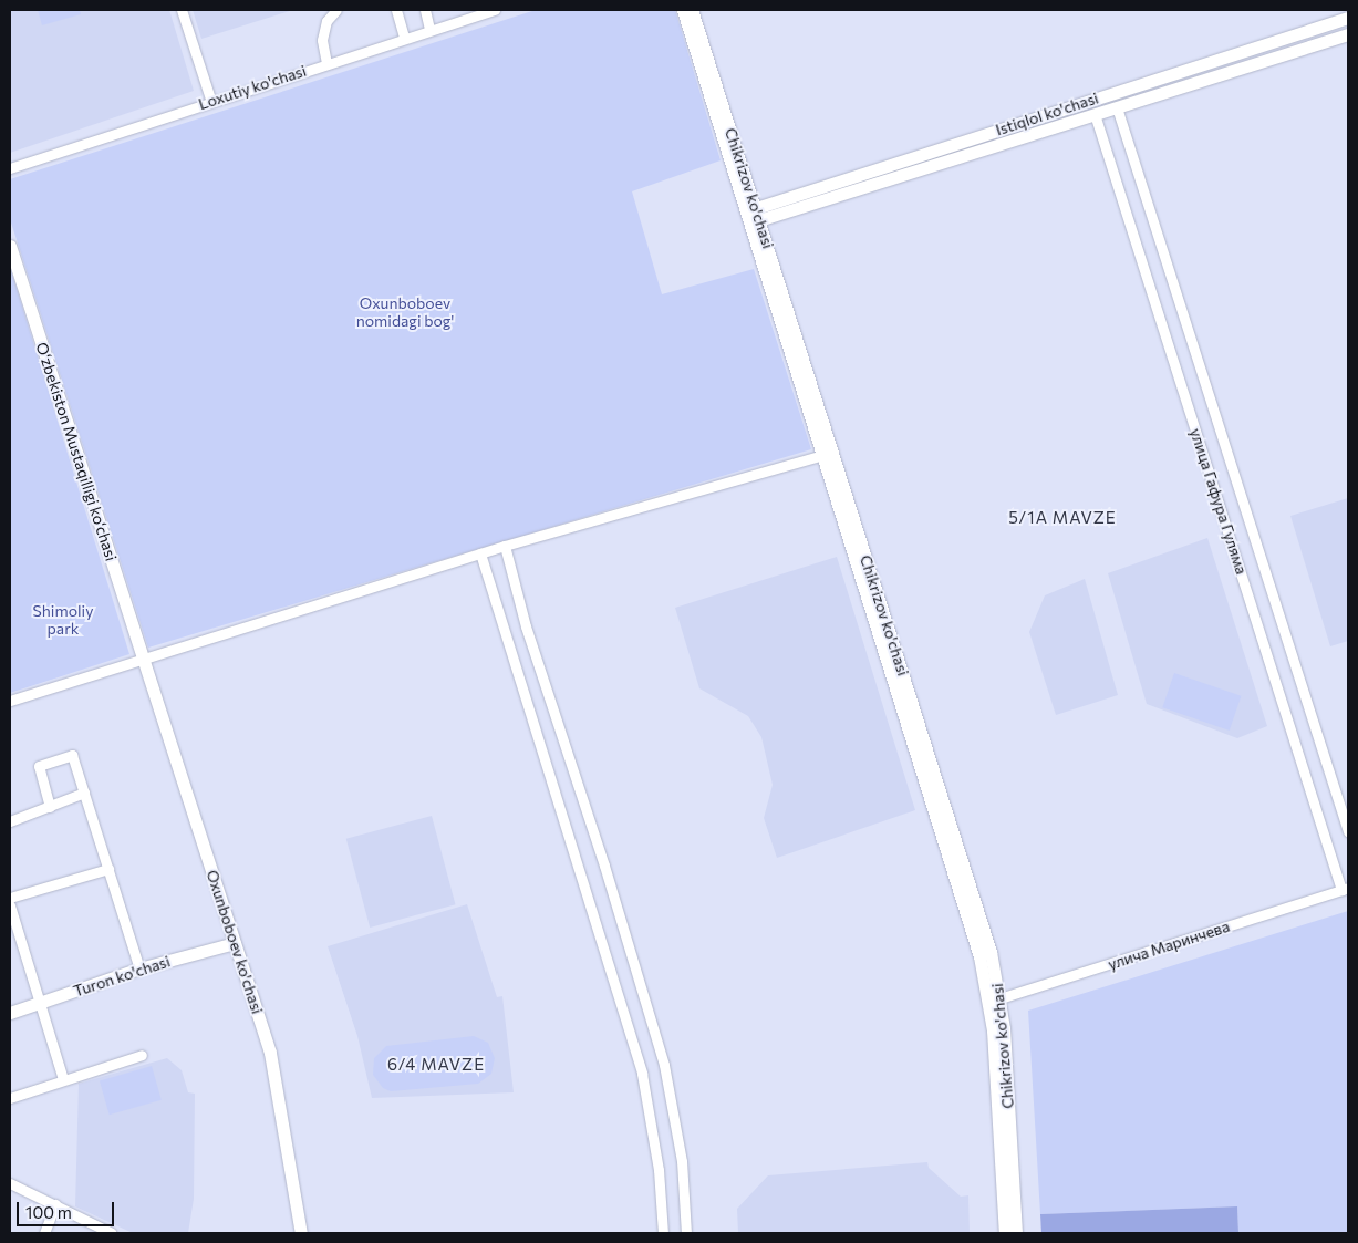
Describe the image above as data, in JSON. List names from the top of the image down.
{
  "streets": {
    "main road": [
      "Istiqlol ko'chasi",
      "Chikrizov ko'chasi",
      "O‘zbekiston Mustaqilligi ko‘chasi",
      "Oxunboboev ko'chasi",
      "Turon ko'chasi"
    ],
    "street": ["Loxutiy ko'chasi", "улица Гафура Гуляма", "улича Маринчева"]
  },
  "crossings": [
    ["Istiqlol ko'chasi", "Chikrizov ko'chasi"],
    ["Istiqlol ko'chasi", "улица Гафура Гуляма"],
    ["Chikrizov ko'chasi", "улича Маринчева"],
    ["O‘zbekiston Mustaqilligi ko‘chasi", "Oxunboboev ko'chasi"],
    ["улица Гафура Гуляма", "улича Маринчева"],
    ["Oxunboboev ko'chasi", "Turon ko'chasi"]
  ],
  "districts": ["5/1A MAVZE", "6/4 MAVZE"],
  "parks": ["Oxunboboev nomidagi bog'", "Shimoliy park"],
  "scale_bar": "100 m"
}
